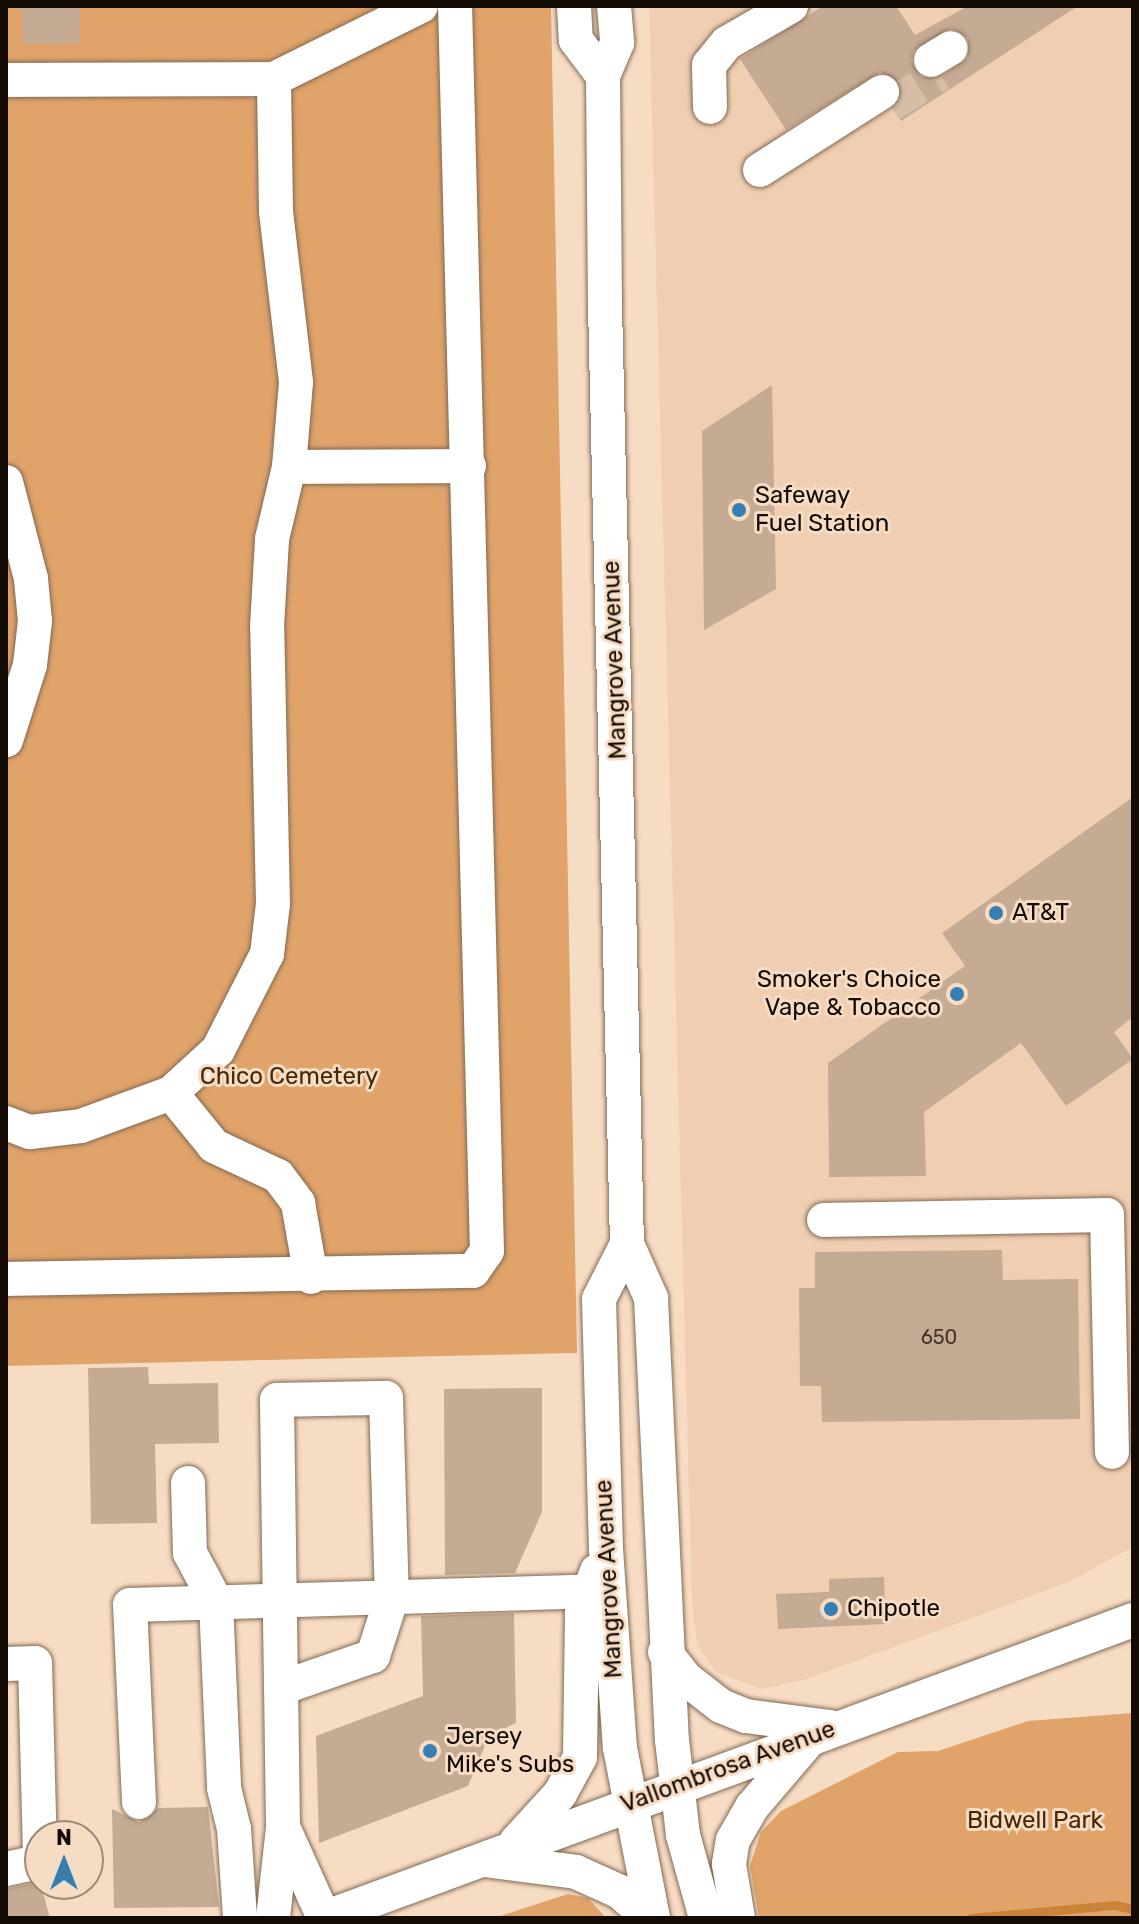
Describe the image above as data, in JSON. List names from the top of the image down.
{
  "streets": {
    "street": ["Mangrove Avenue", "Vallombrosa Avenue"]
  },
  "crossings": [
    ["Mangrove Avenue", "Vallombrosa Avenue"]
  ],
  "parks": ["Chico Cemetery", "Bidwell Park"],
  "places": [
    "Safeway Fuel Station",
    "AT&T",
    "Smoker's Choice Vape & Tobacco",
    "Chipotle",
    "Jersey Mike's Subs"
  ],
  "house_numbers": ["650"],
  "north": "top"
}
